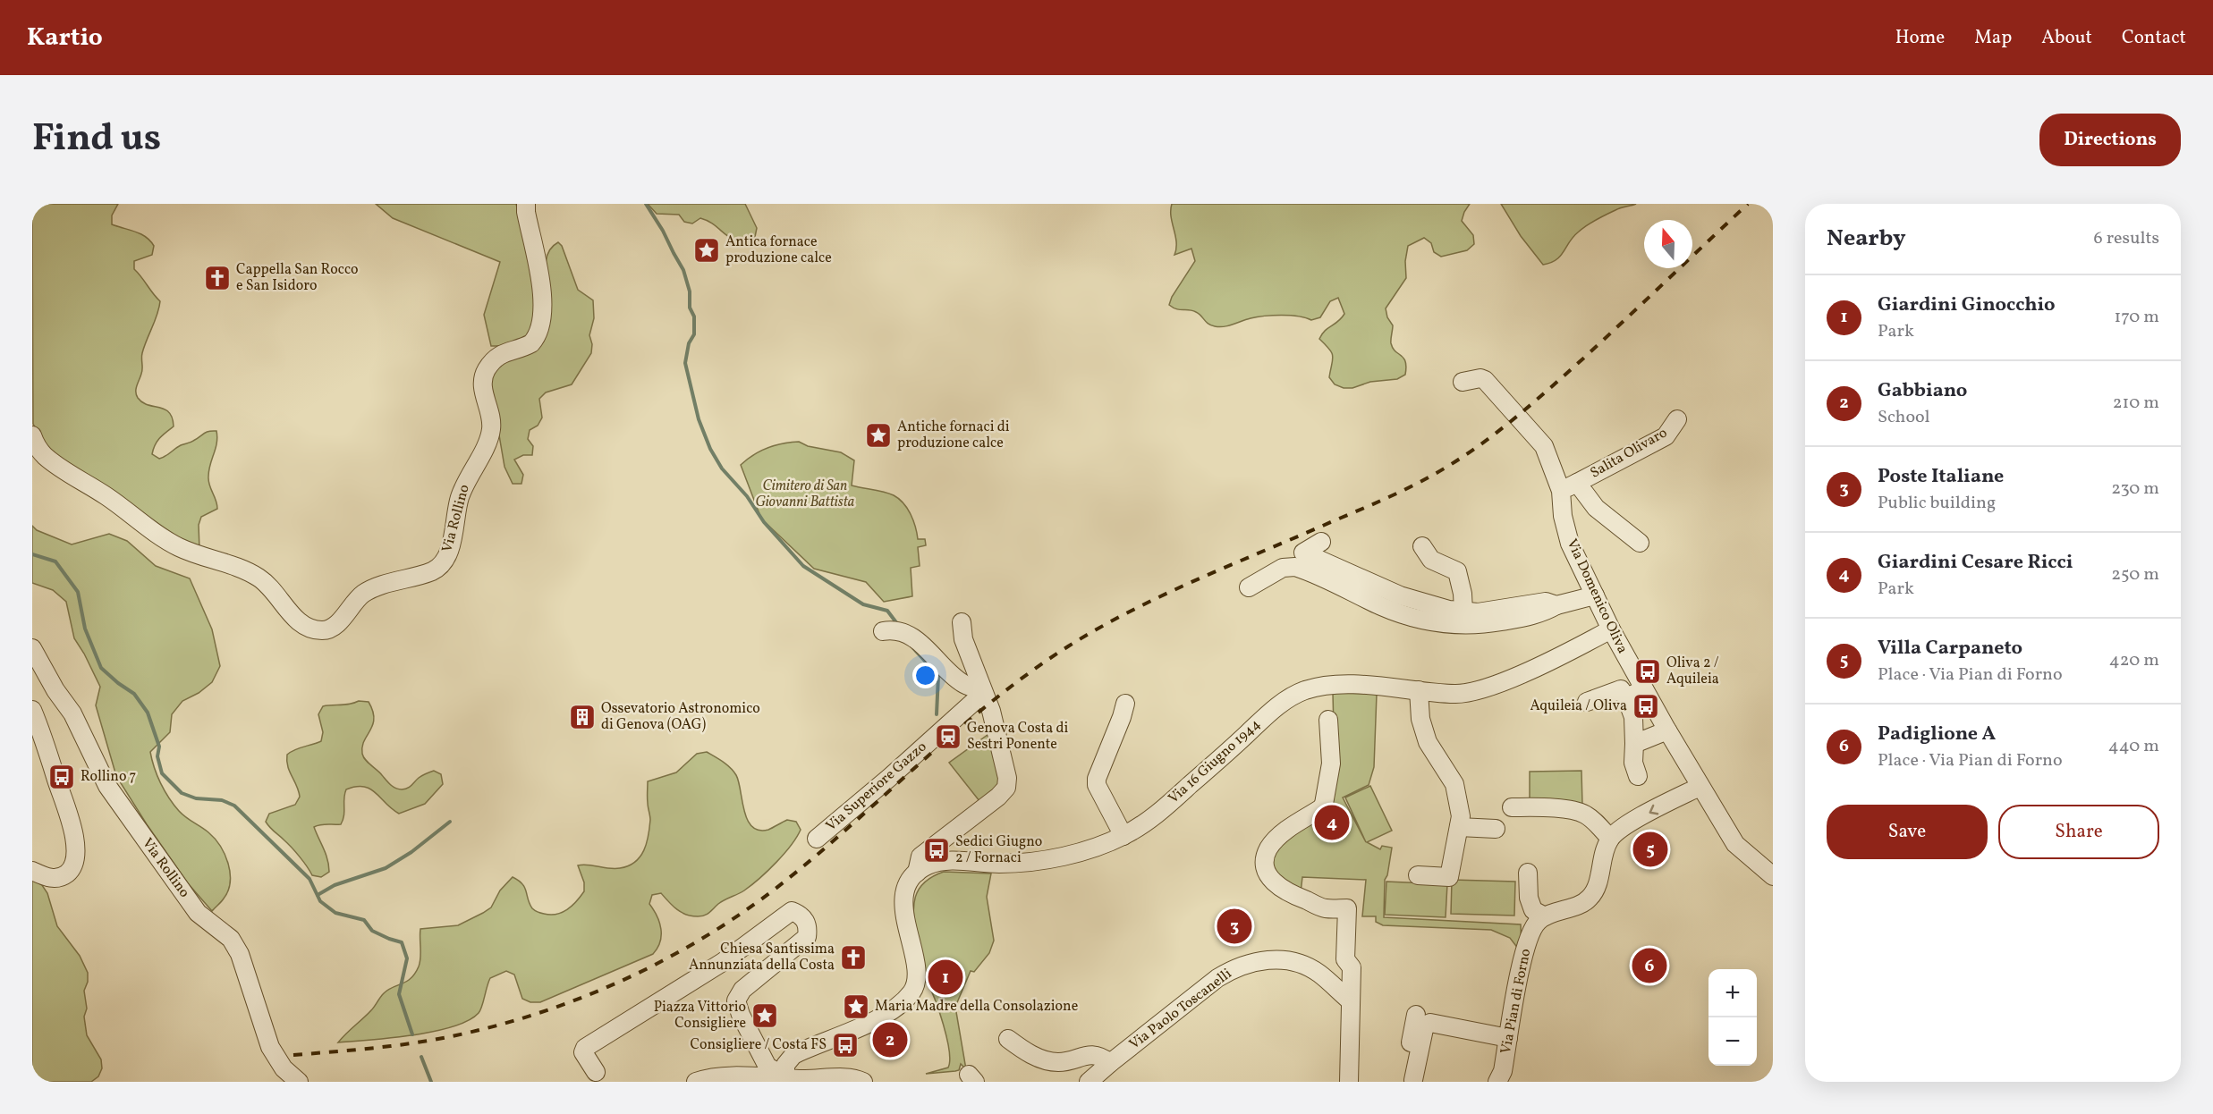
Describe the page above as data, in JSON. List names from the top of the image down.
{
  "streets": {
    "street": [
      "Salita Olivaro",
      "Via Rollino",
      "Via Domenico Oliva",
      "Via 16 Giugno 1944",
      "Via Superiore Gazzo",
      "Via Pian di Forno",
      "Via Paolo Toscanelli"
    ]
  },
  "crossings": [
    ["Salita Olivaro", "Via Domenico Oliva"],
    ["Via Domenico Oliva", "Via 16 Giugno 1944"]
  ],
  "parks": ["Cimitero di San Giovanni Battista"],
  "places": {
    "place": [
      "Antica fornace produzione calce",
      "Antiche fornaci di produzione calce",
      "Maria Madre della Consolazione",
      "Piazza Vittorio Consigliere"
    ],
    "church": ["Cappella San Rocco e San Isidoro", "Chiesa Santissima Annunziata della Costa"],
    "bus stop": [
      "Oliva 2 / Aquileia",
      "Aquileia / Oliva",
      "Rollino 7",
      "Sedici Giugno 2 / Fornaci",
      "Consigliere / Costa FS"
    ],
    "building": ["Ossevatorio Astronomico di Genova (OAG)"],
    "station": ["Genova Costa di Sestri Ponente"]
  },
  "north": "top",
  "page": {
    "header": "Kartio",
    "nav": [
      "Home",
      "Map",
      "About",
      "Contact"
    ],
    "title": "Find us",
    "buttons": [
      "Directions",
      ["Save", "Share"]
    ],
    "heading": ["Nearby", "6 results"],
    "list": [
      {
        "mark": "1",
        "name": "Giardini Ginocchio",
        "note": "Park",
        "value": "170 m"
      },
      {
        "mark": "2",
        "name": "Gabbiano",
        "note": "School",
        "value": "210 m"
      },
      {
        "mark": "3",
        "name": "Poste Italiane",
        "note": "Public building",
        "value": "230 m"
      },
      {
        "mark": "4",
        "name": "Giardini Cesare Ricci",
        "note": "Park",
        "value": "250 m"
      },
      {
        "mark": "5",
        "name": "Villa Carpaneto",
        "note": "Place · Via Pian di Forno",
        "value": "420 m"
      },
      {
        "mark": "6",
        "name": "Padiglione A",
        "note": "Place · Via Pian di Forno",
        "value": "440 m"
      }
    ],
    "pins": [
      "4",
      "5",
      "3",
      "6",
      "1",
      "2"
    ],
    "map_buttons": ["+", "−"]
  }
}
